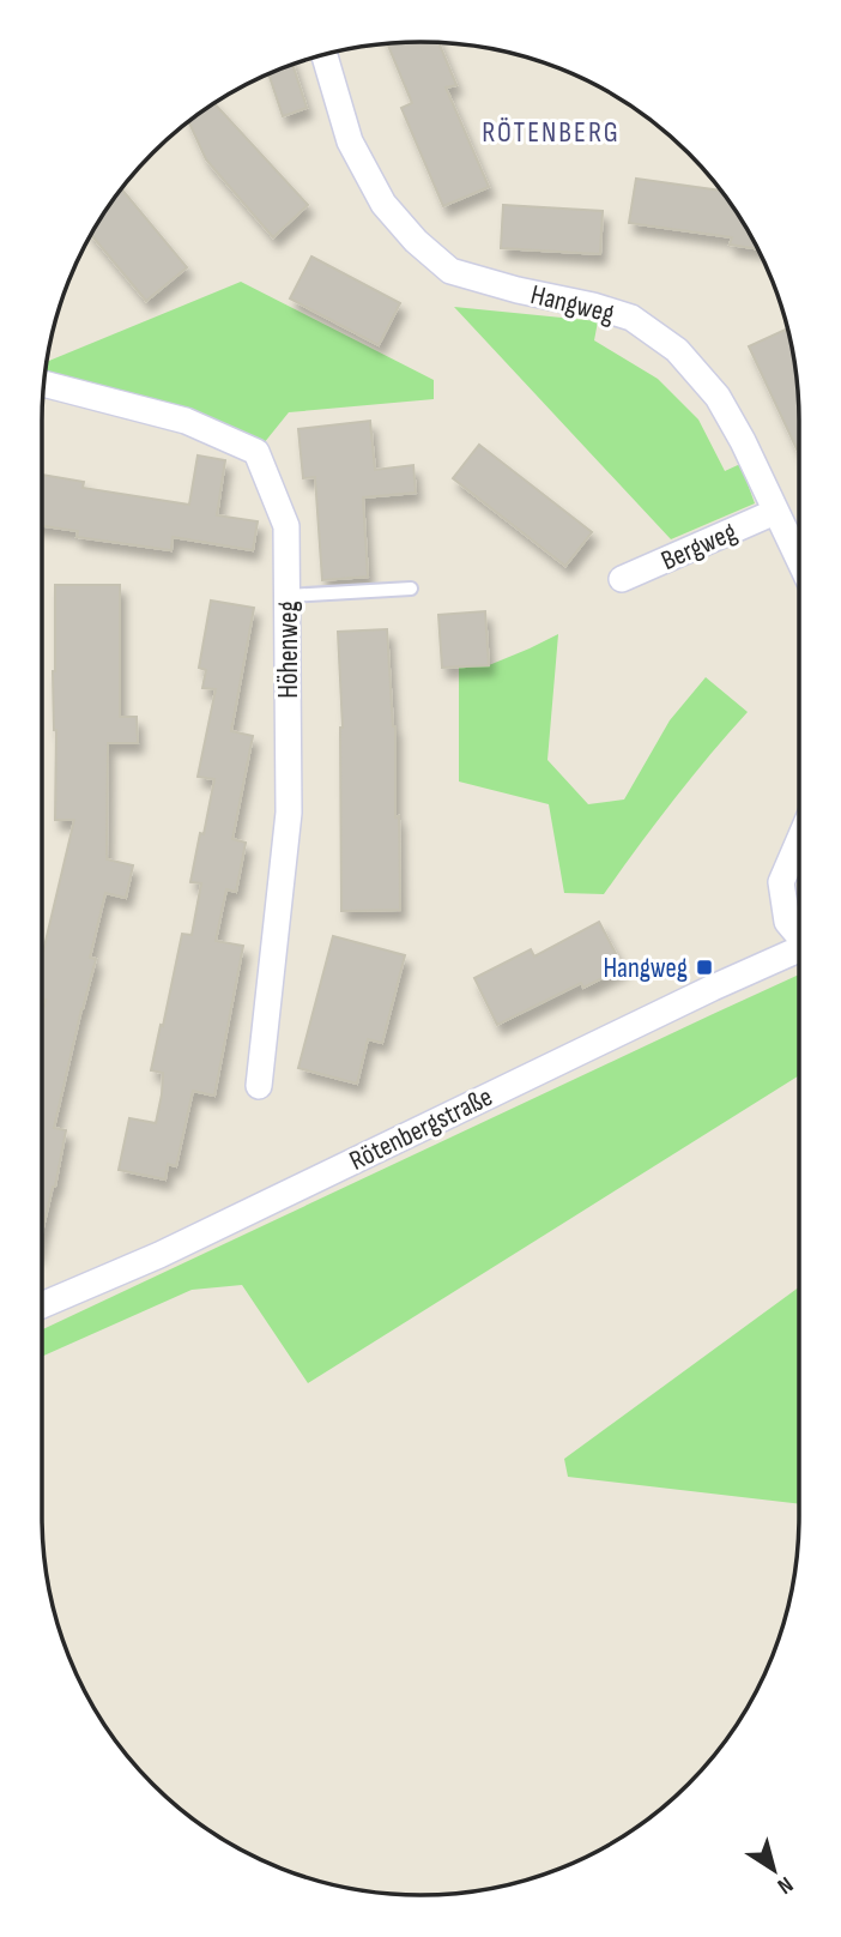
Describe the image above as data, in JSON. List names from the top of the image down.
{
  "streets": {
    "street": [
      "Hangweg",
      "Bergweg",
      "Höhenweg",
      "Rötenbergstraße"
    ]
  },
  "crossings": [
    ["Hangweg", "Bergweg"]
  ],
  "districts": ["RÖTENBERG"],
  "places": {
    "transit": ["Hangweg"]
  },
  "north": "bottom right"
}
